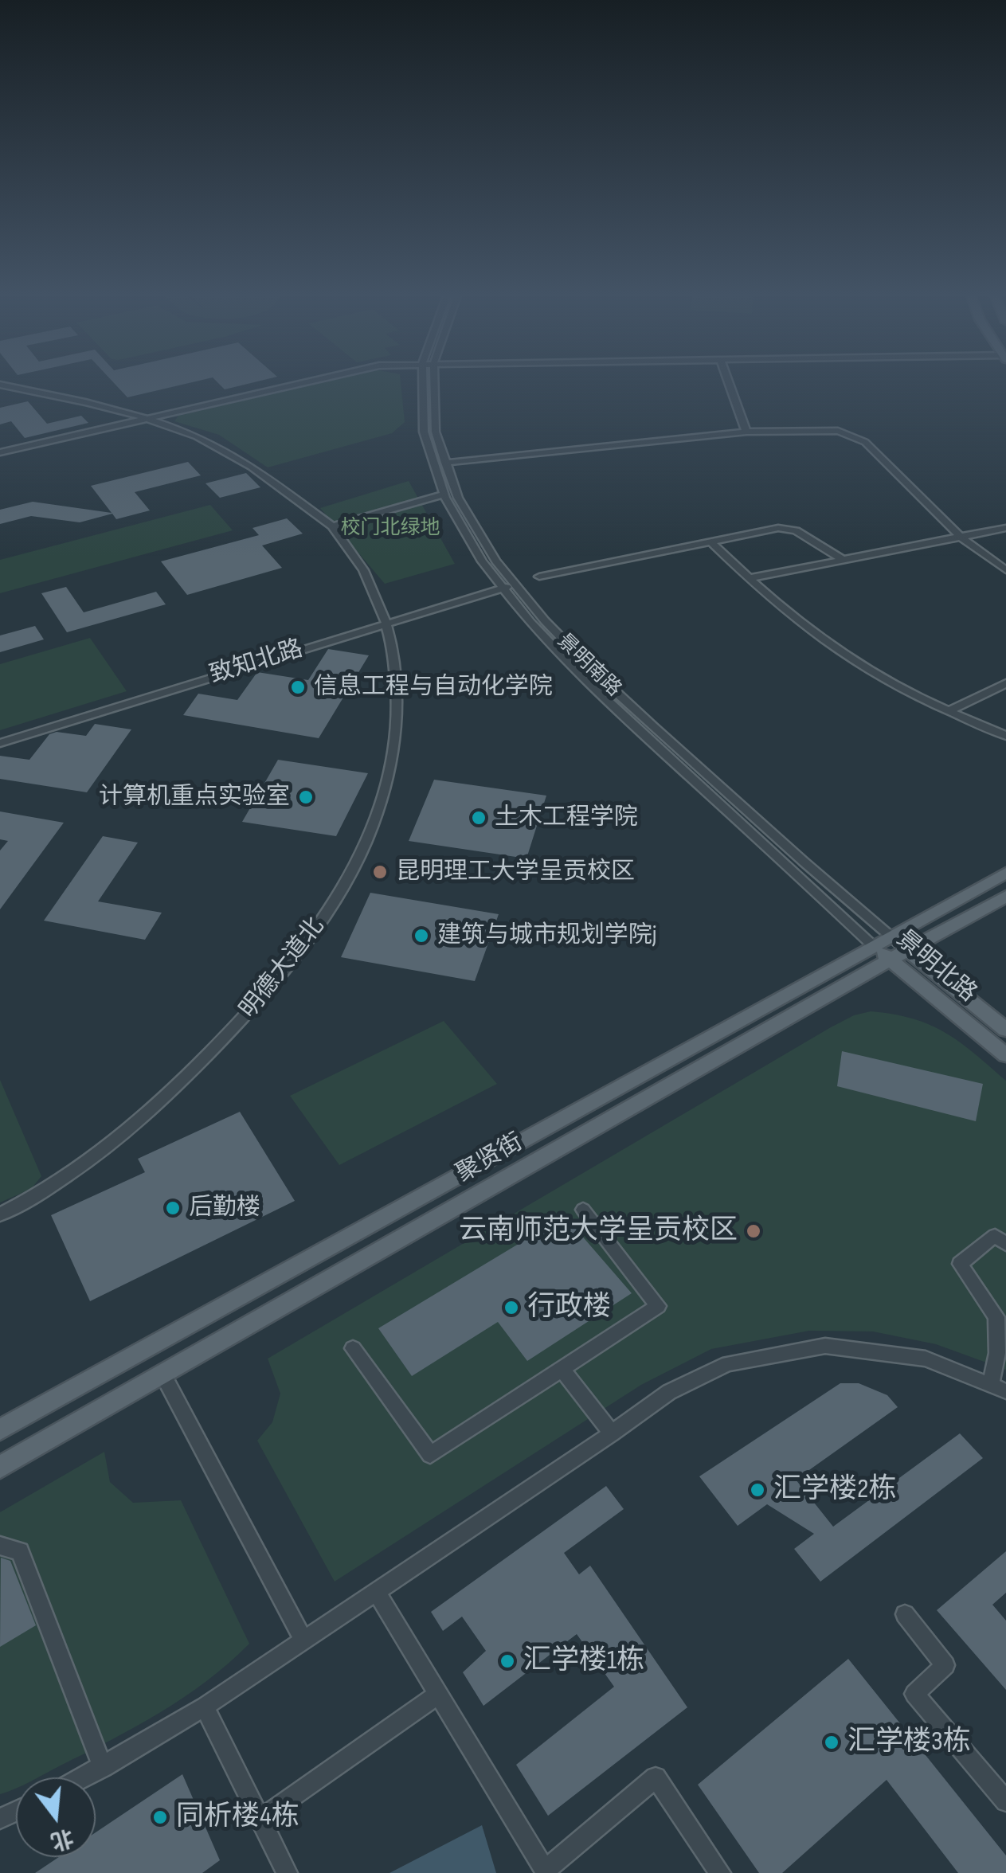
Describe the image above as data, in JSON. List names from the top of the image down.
{
  "streets": {
    "main road": ["景明北路", "聚贤街"],
    "street": ["致知北路", "景明南路", "明德大道北"]
  },
  "crossings": [
    ["致知北路", "景明南路"],
    ["致知北路", "明德大道北"],
    ["景明南路", "景明北路"],
    ["景明南路", "聚贤街"],
    ["景明北路", "聚贤街"]
  ],
  "parks": ["校门北绿地"],
  "places": [
    "信息工程与自动化学院",
    "计算机重点实验室",
    "土木工程学院",
    "昆明理工大学呈贡校区",
    "建筑与城市规划学院j",
    "后勤楼",
    "云南师范大学呈贡校区",
    "行政楼",
    "汇学楼2栋",
    "汇学楼1栋",
    "汇学楼3栋",
    "同析楼4栋"
  ],
  "north": "bottom"
}
